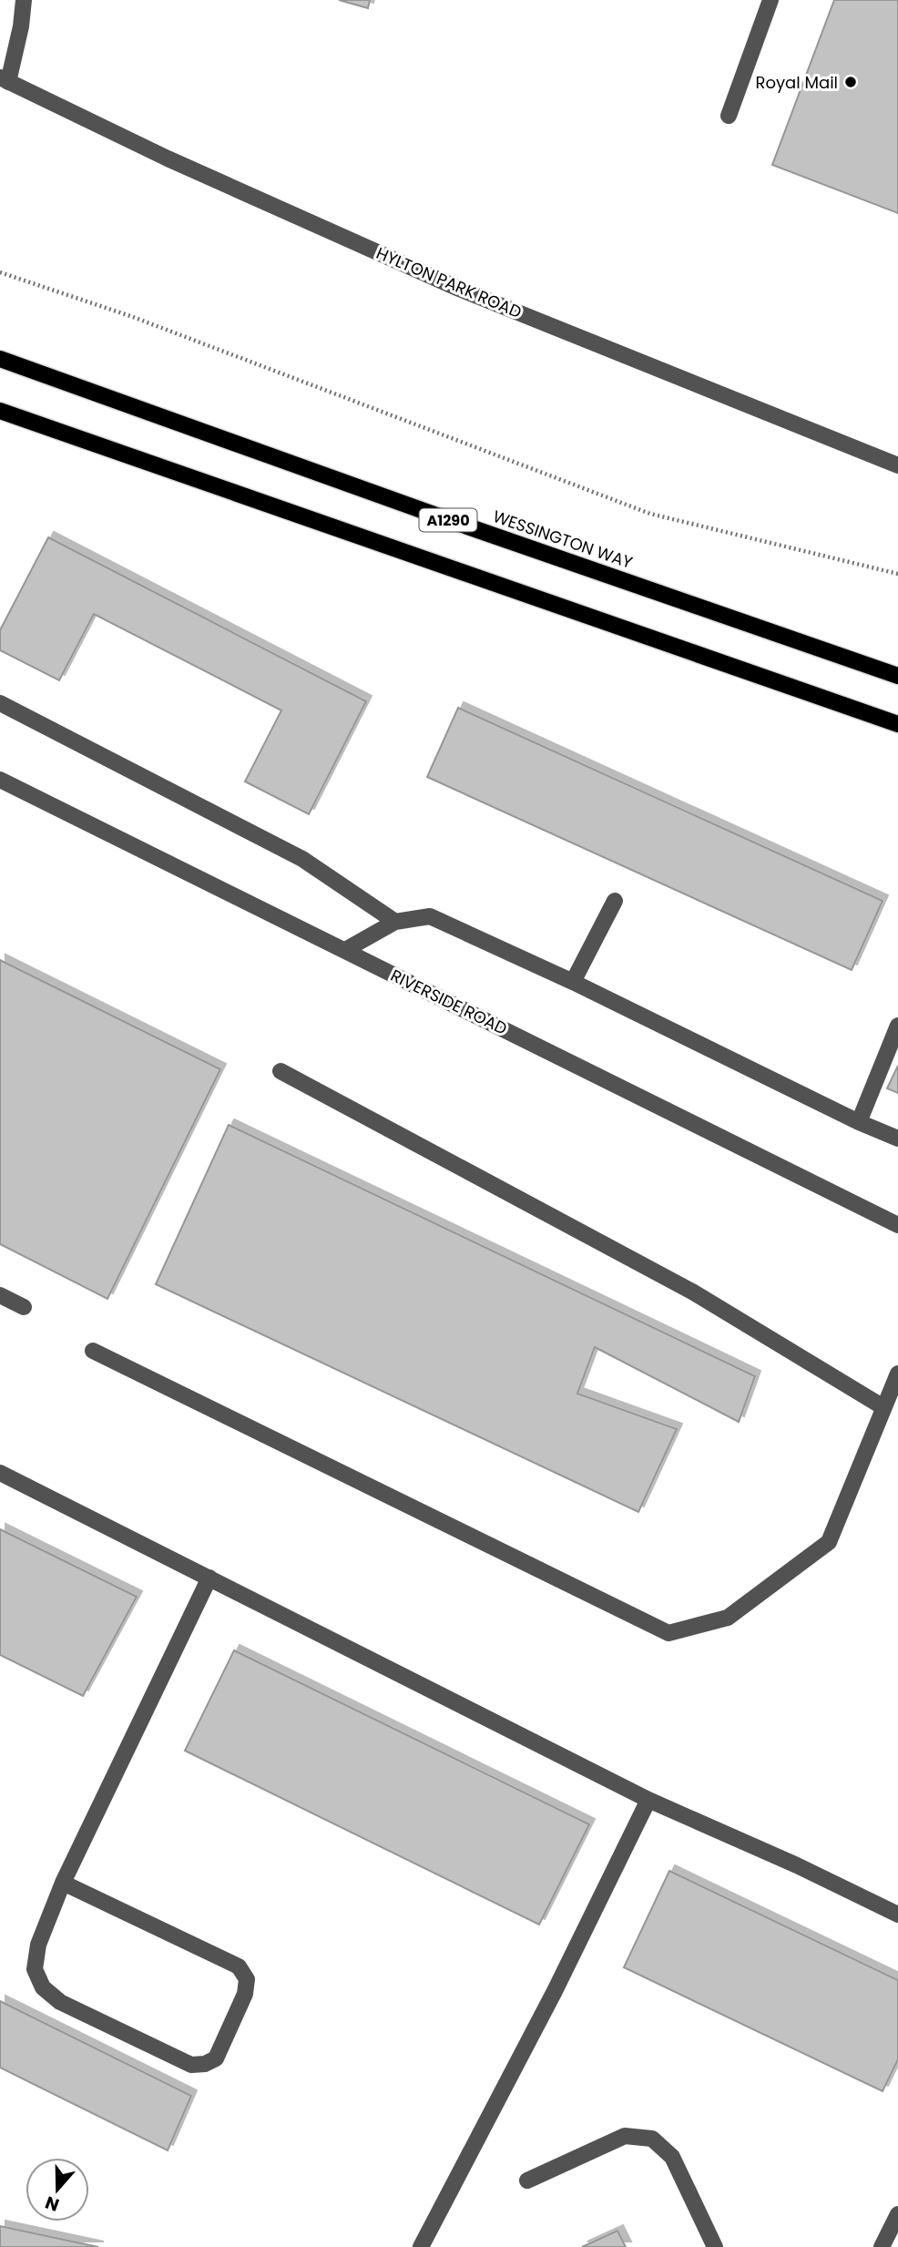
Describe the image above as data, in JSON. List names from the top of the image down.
{
  "streets": {
    "main road": ["A1290", "WESSINGTON WAY"],
    "street": ["HYLTON PARK ROAD", "RIVERSIDE ROAD"]
  },
  "places": ["Royal Mail"],
  "north": "bottom"
}
